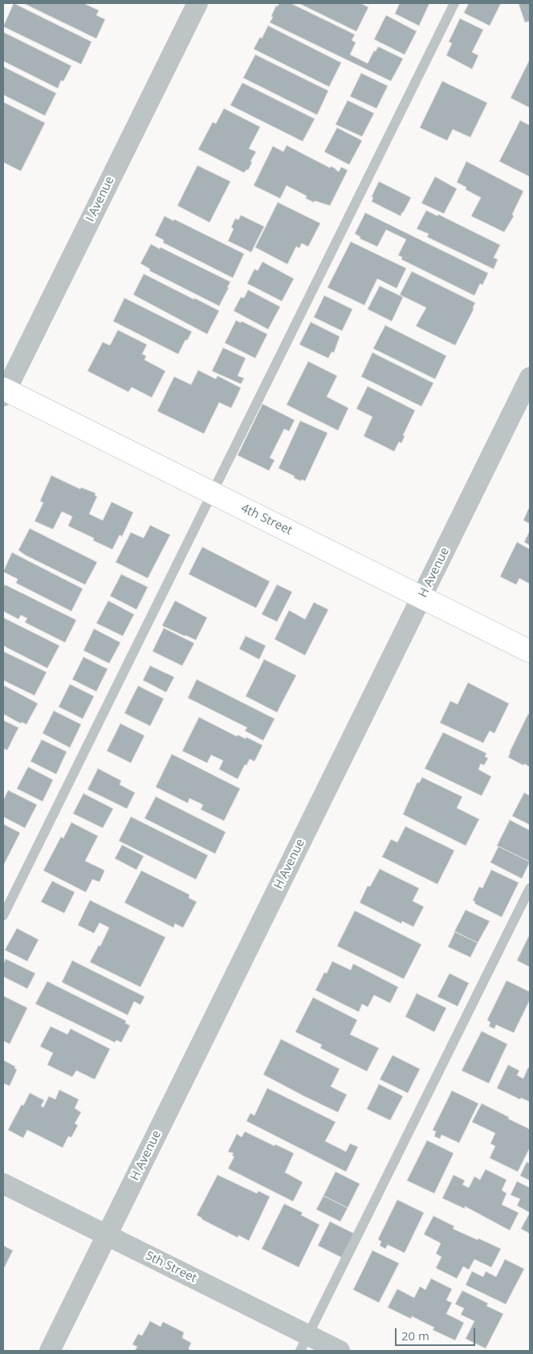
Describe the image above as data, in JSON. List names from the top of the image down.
{
  "streets": {
    "main road": ["4th Street"],
    "street": ["I Avenue", "H Avenue", "5th Street"]
  },
  "crossings": [
    ["I Avenue", "4th Street"],
    ["4th Street", "H Avenue"],
    ["H Avenue", "5th Street"]
  ],
  "scale_bar": "20 m"
}
